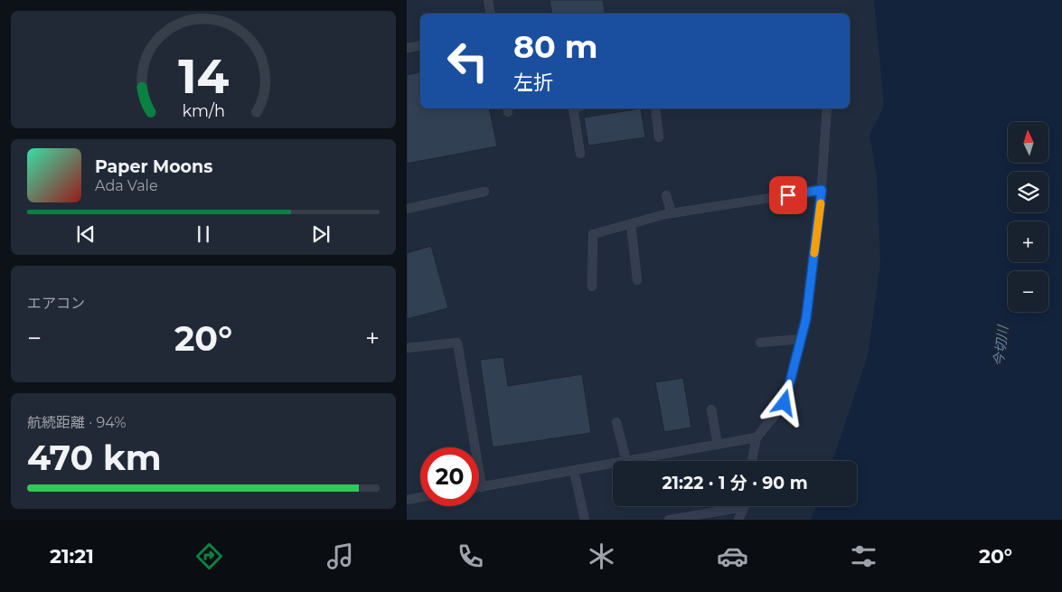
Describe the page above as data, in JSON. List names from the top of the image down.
{
  "water": ["今切川"],
  "north": "top",
  "page": {
    "turn": ["80 m", "左折"],
    "map_buttons": ["+", "−"],
    "song": ["Paper Moons", "Ada Vale"],
    "tile": [
      "エアコン",
      ["航続距離 · 94%", "470 km"]
    ],
    "heat": ["−", "20°", "+"],
    "limit": "20",
    "trip": "21:22 · 1 分 · 90 m",
    "tabs": ["21:21", "20°"],
    "gauge": ["14", "km/h"]
  }
}
